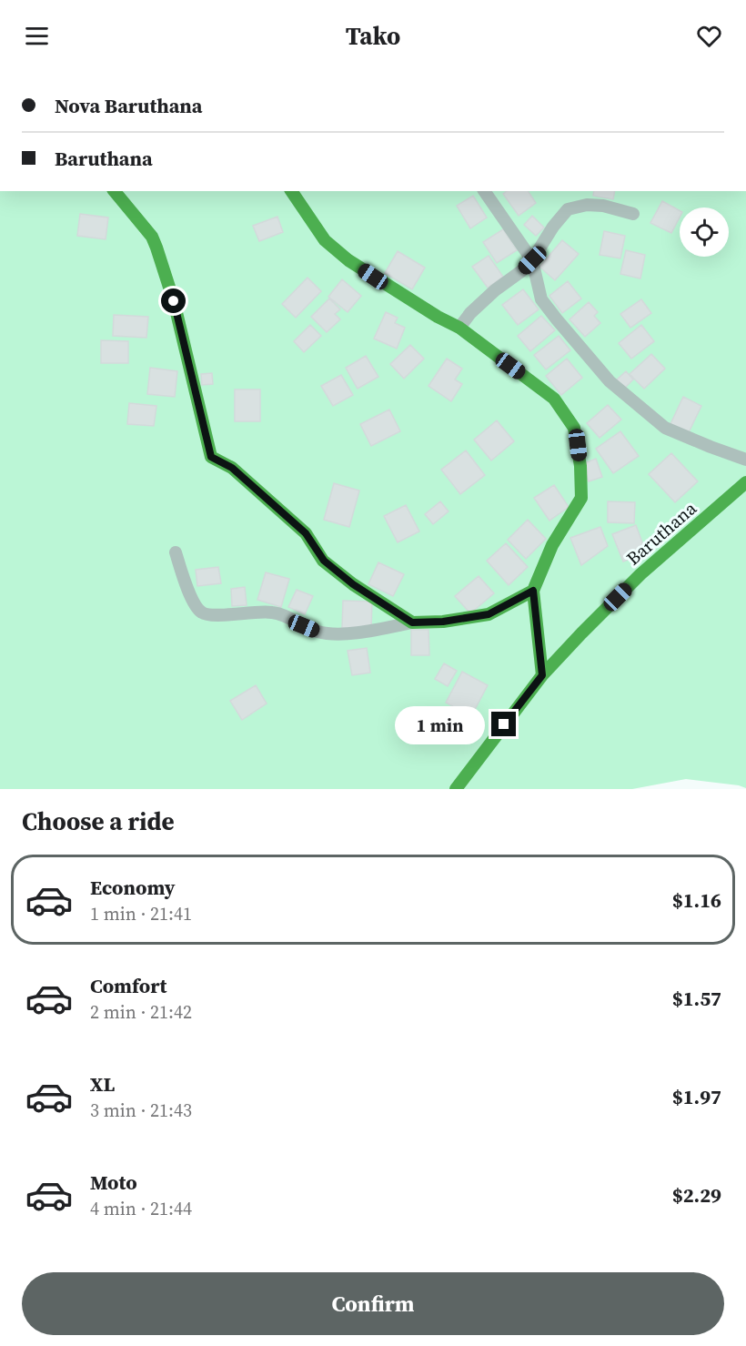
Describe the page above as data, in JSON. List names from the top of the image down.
{
  "streets": {
    "street": ["Baruthana"]
  },
  "page": {
    "header": "Tako",
    "banner": ["Nova Baruthana", "Baruthana"],
    "bubble": "1 min",
    "heading": "Choose a ride",
    "list": [
      {
        "name": "Economy",
        "note": "1 min · 21:41",
        "value": "$1.16"
      },
      {
        "name": "Comfort",
        "note": "2 min · 21:42",
        "value": "$1.57"
      },
      {
        "name": "XL",
        "note": "3 min · 21:43",
        "value": "$1.97"
      },
      {
        "name": "Moto",
        "note": "4 min · 21:44",
        "value": "$2.29"
      }
    ],
    "buttons": "Confirm"
  }
}
